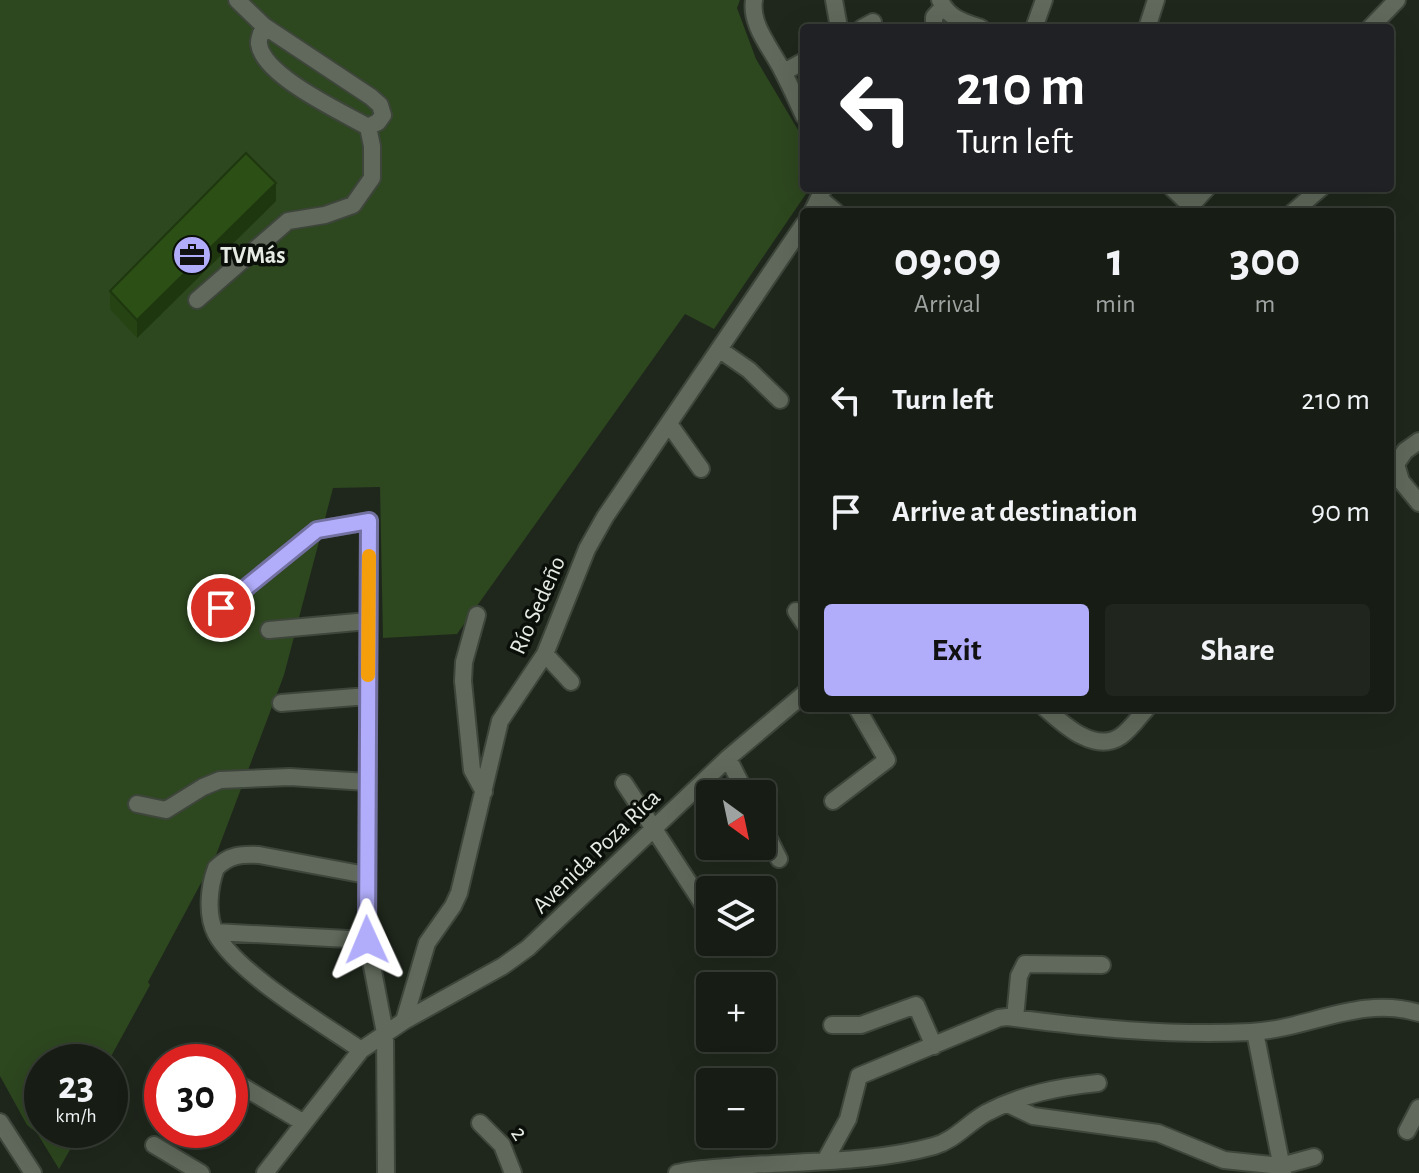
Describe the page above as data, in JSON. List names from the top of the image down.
{
  "streets": {
    "street": ["Río Sedeño", "Avenida Poza Rica", "2"]
  },
  "crossings": [
    ["Río Sedeño", "Avenida Poza Rica"]
  ],
  "places": {
    "office": ["TVMás"]
  },
  "north": "bottom right",
  "page": {
    "turn": ["210 m", "Turn left"],
    "eta": [
      "09:09",
      "Arrival",
      "1",
      "min",
      "300",
      "m"
    ],
    "list": [
      {
        "name": "Turn left",
        "value": "210 m"
      },
      {
        "name": "Arrive at destination",
        "value": "90 m"
      }
    ],
    "buttons": ["Exit", "Share"],
    "map_buttons": ["+", "−"],
    "speed": "23 km/h",
    "limit": "30"
  }
}
